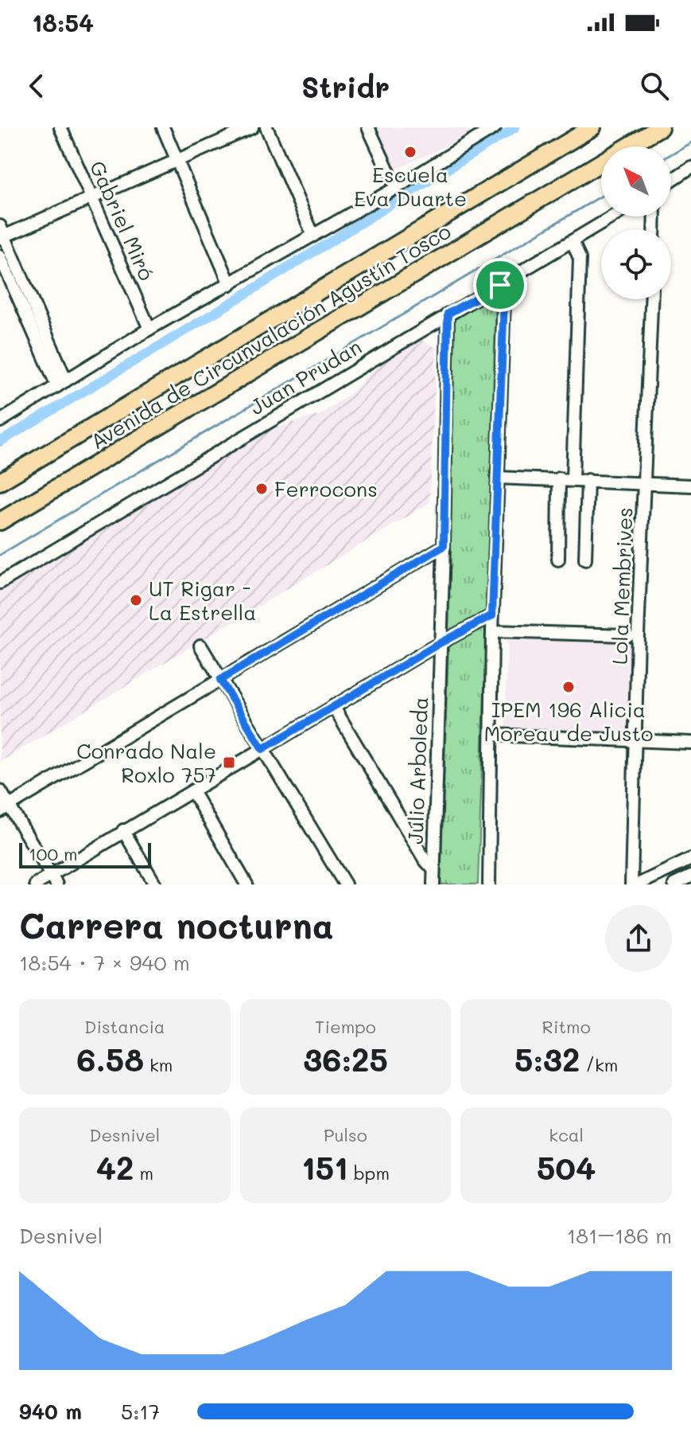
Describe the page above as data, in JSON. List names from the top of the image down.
{
  "streets": {
    "highway": ["Avenida de Circunvalación Agustín Tosco"],
    "street": [
      "Gabriel Miró",
      "Juan Prudan",
      "Lola Membrives",
      "Julio Arboleda"
    ]
  },
  "crossings": [
    ["Juan Prudan", "Julio Arboleda"]
  ],
  "places": {
    "other": [
      "Escuela Eva Duarte",
      "Ferrocons",
      "UT Rigar - La Estrella",
      "IPEM 196 Alicia Moreau de Justo"
    ],
    "transit": ["Conrado Nale Roxlo 757"]
  },
  "scale_bar": "100 m",
  "north": "top left",
  "page": {
    "status": "18:54",
    "header": "Stridr",
    "scale": "100 m",
    "heading": ["Carrera nocturna", "18:54 · 7 × 940 m"],
    "stats": [
      ["Distancia", "6.58 km"],
      ["Tiempo", "36:25"],
      ["Ritmo", "5:32 /km"],
      ["Desnivel", "42 m"],
      ["Pulso", "151 bpm"],
      ["kcal", "504"]
    ],
    "chart": ["Desnivel", "181–186 m"],
    "list": [
      {
        "name": "940 m",
        "note": "5:17"
      }
    ]
  }
}
